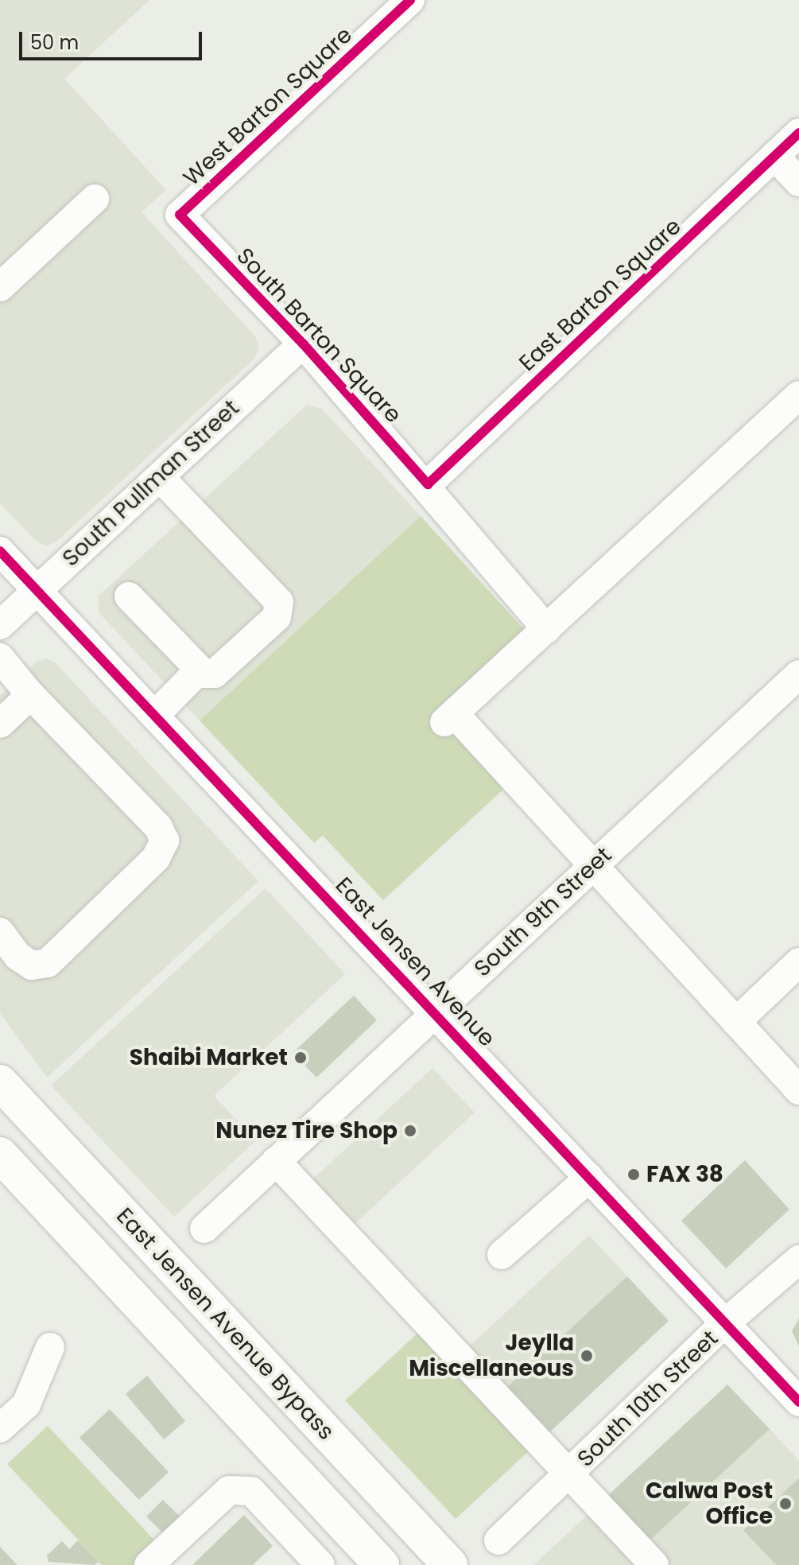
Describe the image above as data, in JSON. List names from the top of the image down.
{
  "streets": {
    "main road": ["East Jensen Avenue Bypass"],
    "street": [
      "West Barton Square",
      "East Barton Square",
      "South Barton Square",
      "South Pullman Street",
      "South 9th Street",
      "East Jensen Avenue",
      "South 10th Street"
    ]
  },
  "crossings": [
    ["West Barton Square", "South Barton Square"],
    ["East Barton Square", "South Barton Square"],
    ["South Barton Square", "South Pullman Street"],
    ["South Pullman Street", "East Jensen Avenue"],
    ["South 9th Street", "East Jensen Avenue"],
    ["East Jensen Avenue", "South 10th Street"]
  ],
  "places": [
    "Shaibi Market",
    "Nunez Tire Shop",
    "FAX 38",
    "Jeylla Miscellaneous",
    "Calwa Post Office"
  ],
  "scale_bar": "50 m"
}
